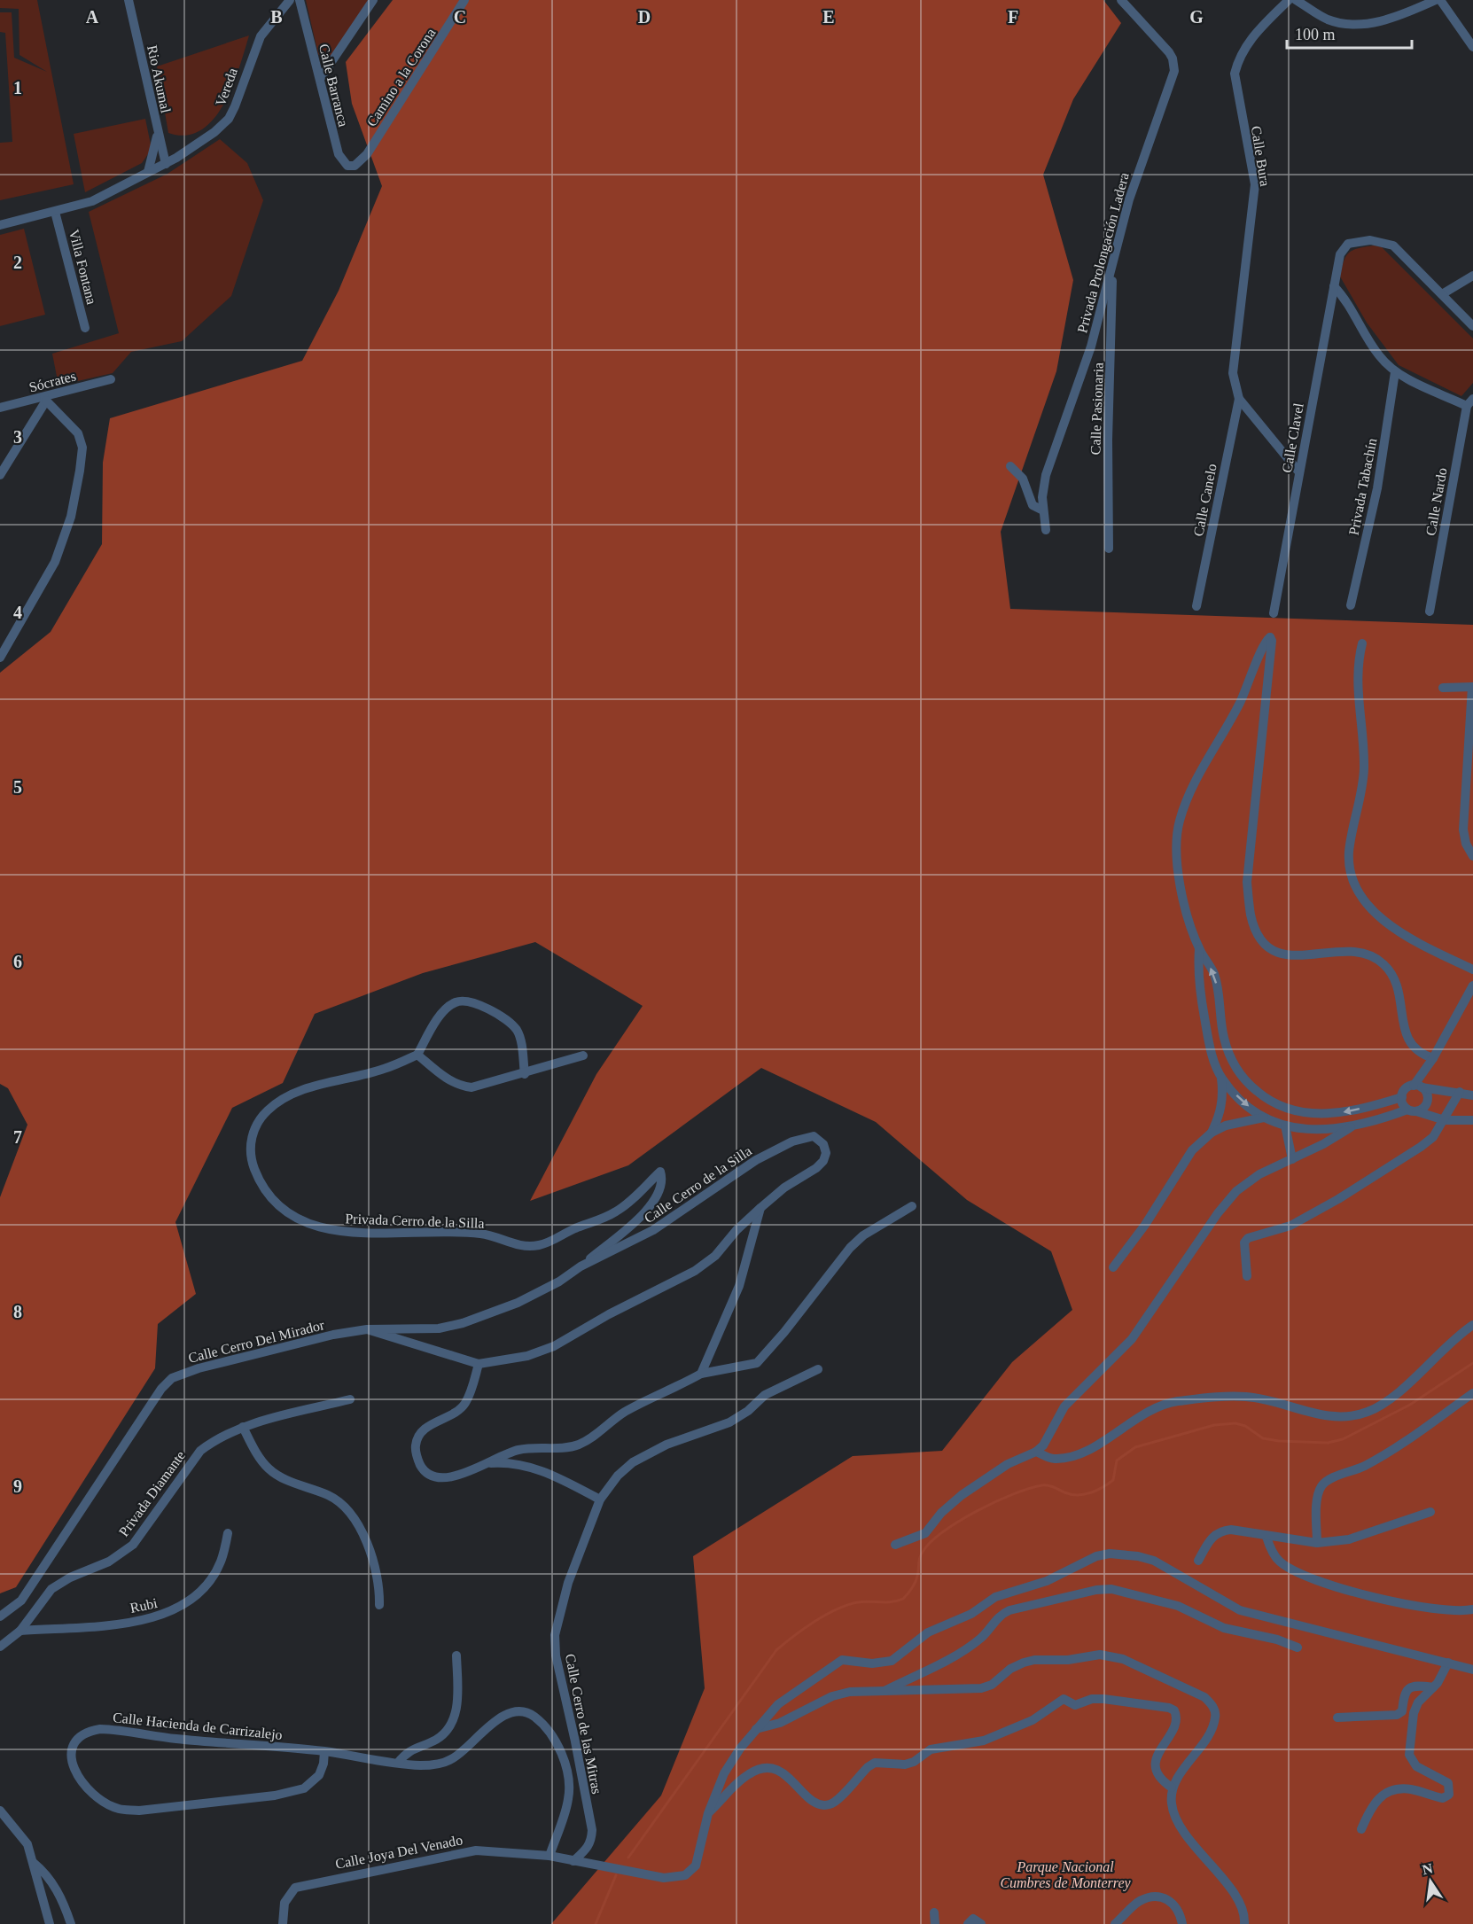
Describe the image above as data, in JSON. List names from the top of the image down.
{
  "streets": {
    "street": [
      "Camino a la Corona",
      "Rio Akumal",
      "Calle Barranca",
      "Vereda",
      "Calle Bura",
      "Privada Prolongación Ladera",
      "Villa Fontana",
      "Sócrates",
      "Calle Pasionaria",
      "Calle Clavel",
      "Privada Tabachín",
      "Calle Canelo",
      "Calle Nardo",
      "Calle Cerro de la Silla",
      "Privada Cerro de la Silla",
      "Calle Cerro Del Mirador",
      "Privada Diamante",
      "Rubi",
      "Calle Cerro de las Mitras",
      "Calle Hacienda de Carrizalejo",
      "Calle Joya Del Venado"
    ]
  },
  "crossings": [
    ["Camino a la Corona", "Calle Barranca"],
    ["Rio Akumal", "Vereda"],
    ["Vereda", "Villa Fontana"],
    ["Calle Bura", "Calle Canelo"],
    ["Privada Prolongación Ladera", "Calle Pasionaria"],
    ["Calle Cerro de la Silla", "Privada Cerro de la Silla"],
    ["Calle Cerro de la Silla", "Calle Cerro Del Mirador"],
    ["Privada Diamante", "Rubi"],
    ["Calle Cerro de las Mitras", "Calle Joya Del Venado"],
    ["Calle Hacienda de Carrizalejo", "Calle Joya Del Venado"]
  ],
  "parks": ["Parque Nacional Cumbres de Monterrey"],
  "scale_bar": "100 m",
  "north": "top",
  "grid": {
    "columns": [
      "A",
      "B",
      "C",
      "D",
      "E",
      "F",
      "G"
    ],
    "rows": [
      "1",
      "2",
      "3",
      "4",
      "5",
      "6",
      "7",
      "8",
      "9"
    ]
  }
}
